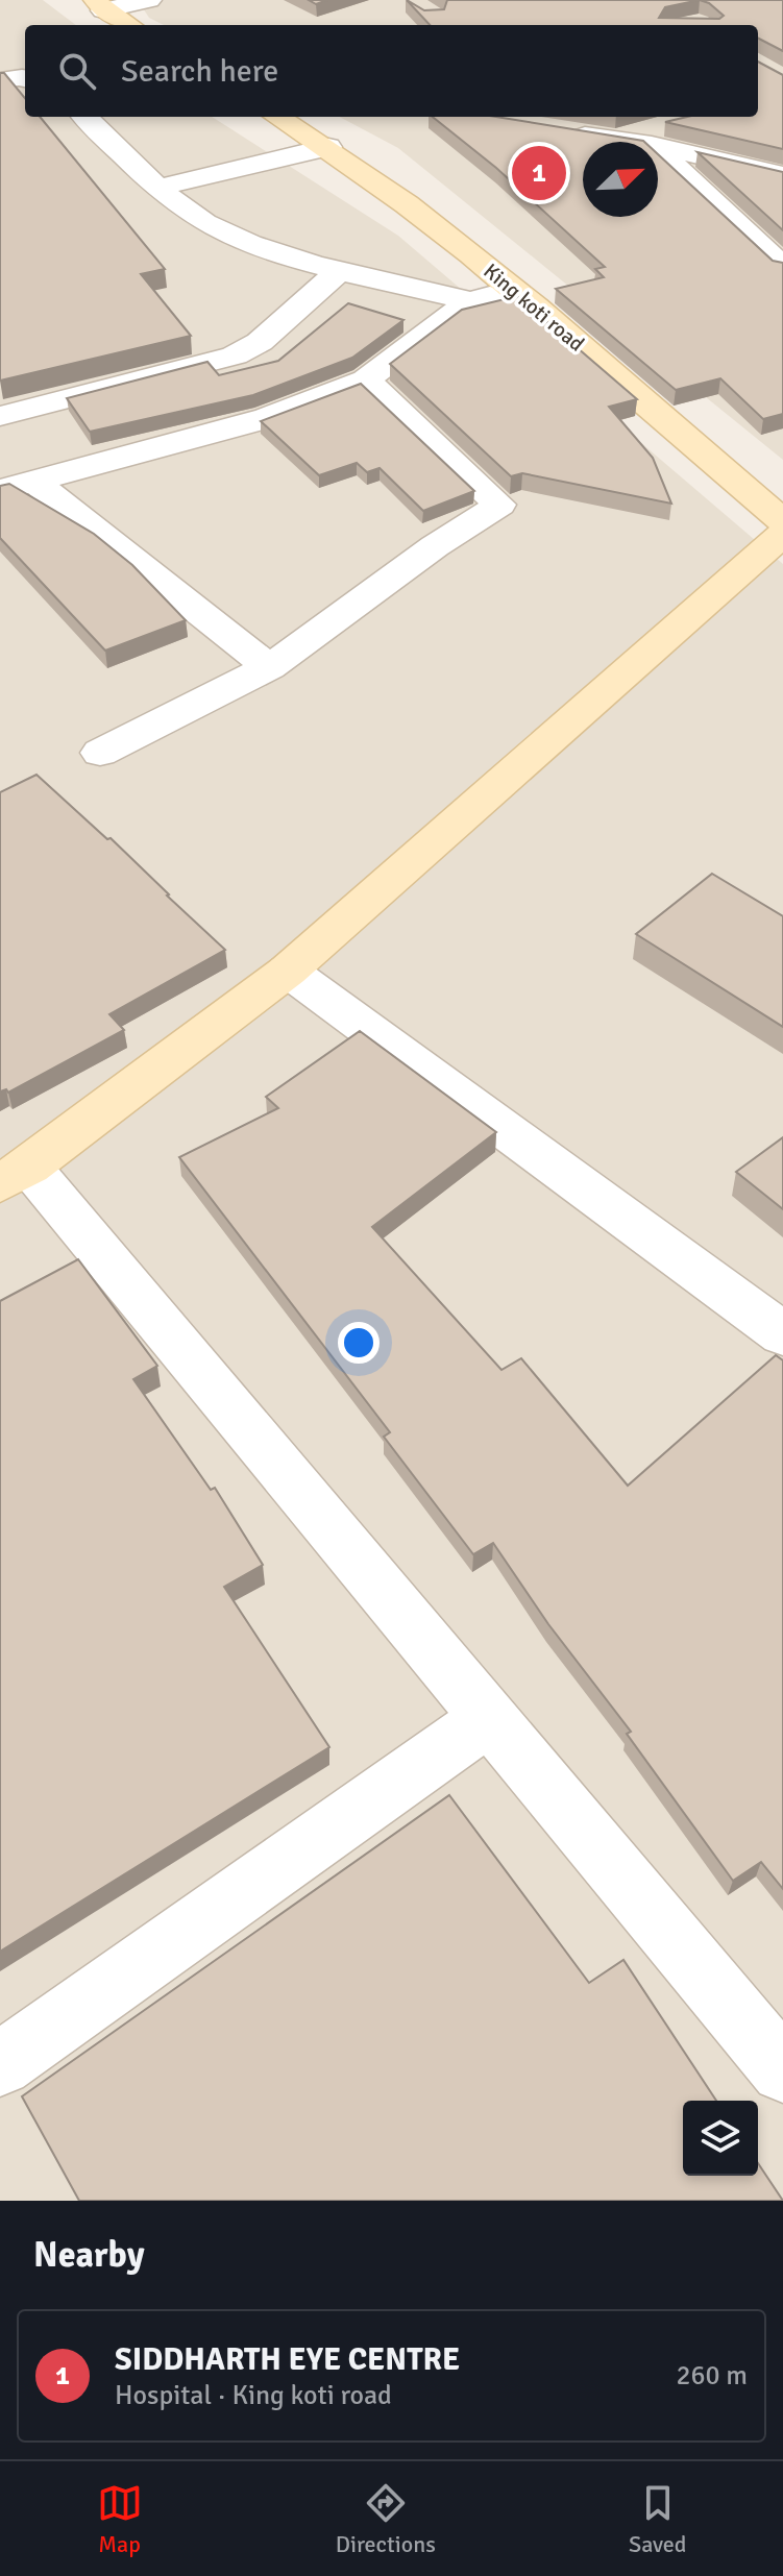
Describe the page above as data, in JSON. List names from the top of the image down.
{
  "streets": {
    "street": ["King koti road"]
  },
  "north": "top right",
  "page": {
    "search": "Search here",
    "pins": "1",
    "heading": "Nearby",
    "list": [
      {
        "mark": "1",
        "name": "SIDDHARTH EYE CENTRE",
        "note": "Hospital · King koti road",
        "value": "260 m"
      }
    ],
    "nav": ["Map", "Directions", "Saved"]
  }
}
